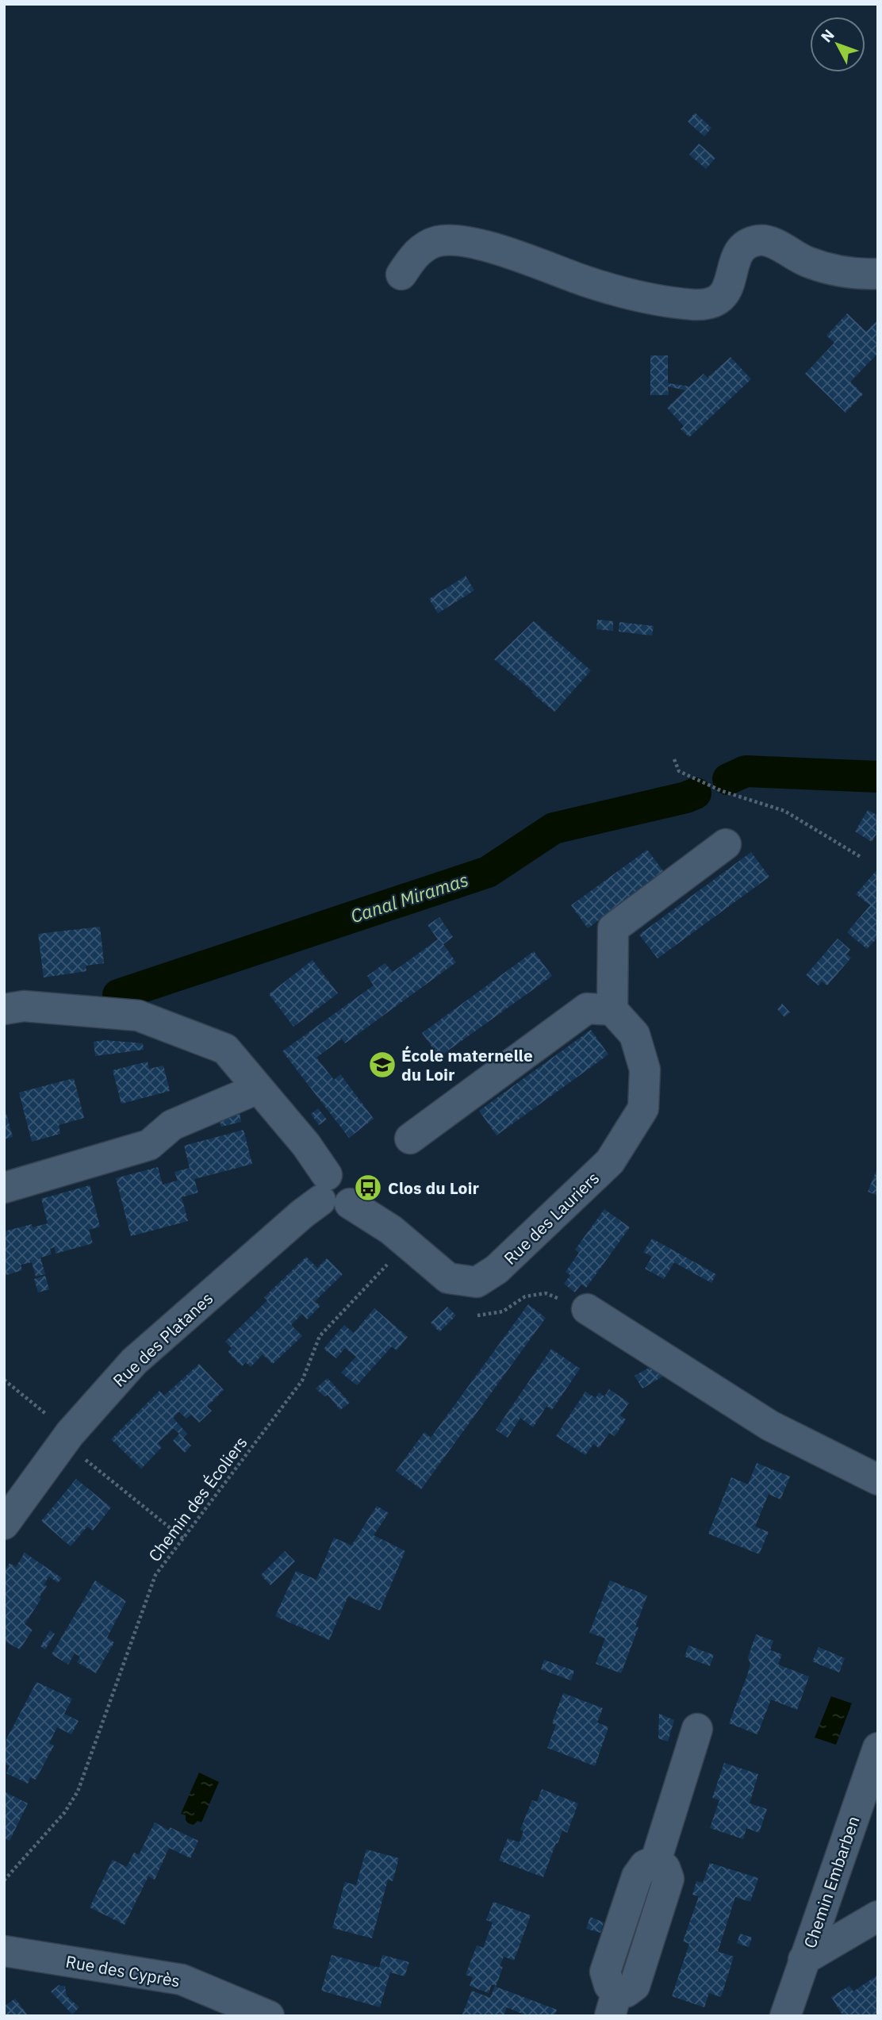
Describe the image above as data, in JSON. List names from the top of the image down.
{
  "streets": {
    "street": [
      "Rue des Lauriers",
      "Rue des Platanes",
      "Chemin Embarben",
      "Rue des Cyprès"
    ],
    "path": ["Chemin des Écoliers"]
  },
  "crossings": [
    ["Rue des Lauriers", "Rue des Platanes"],
    ["Rue des Lauriers", "Chemin des Écoliers"]
  ],
  "water": ["Canal Miramas"],
  "places": {
    "school or university": ["École maternelle du Loir"],
    "bus stop": ["Clos du Loir"]
  },
  "north": "top left"
}
